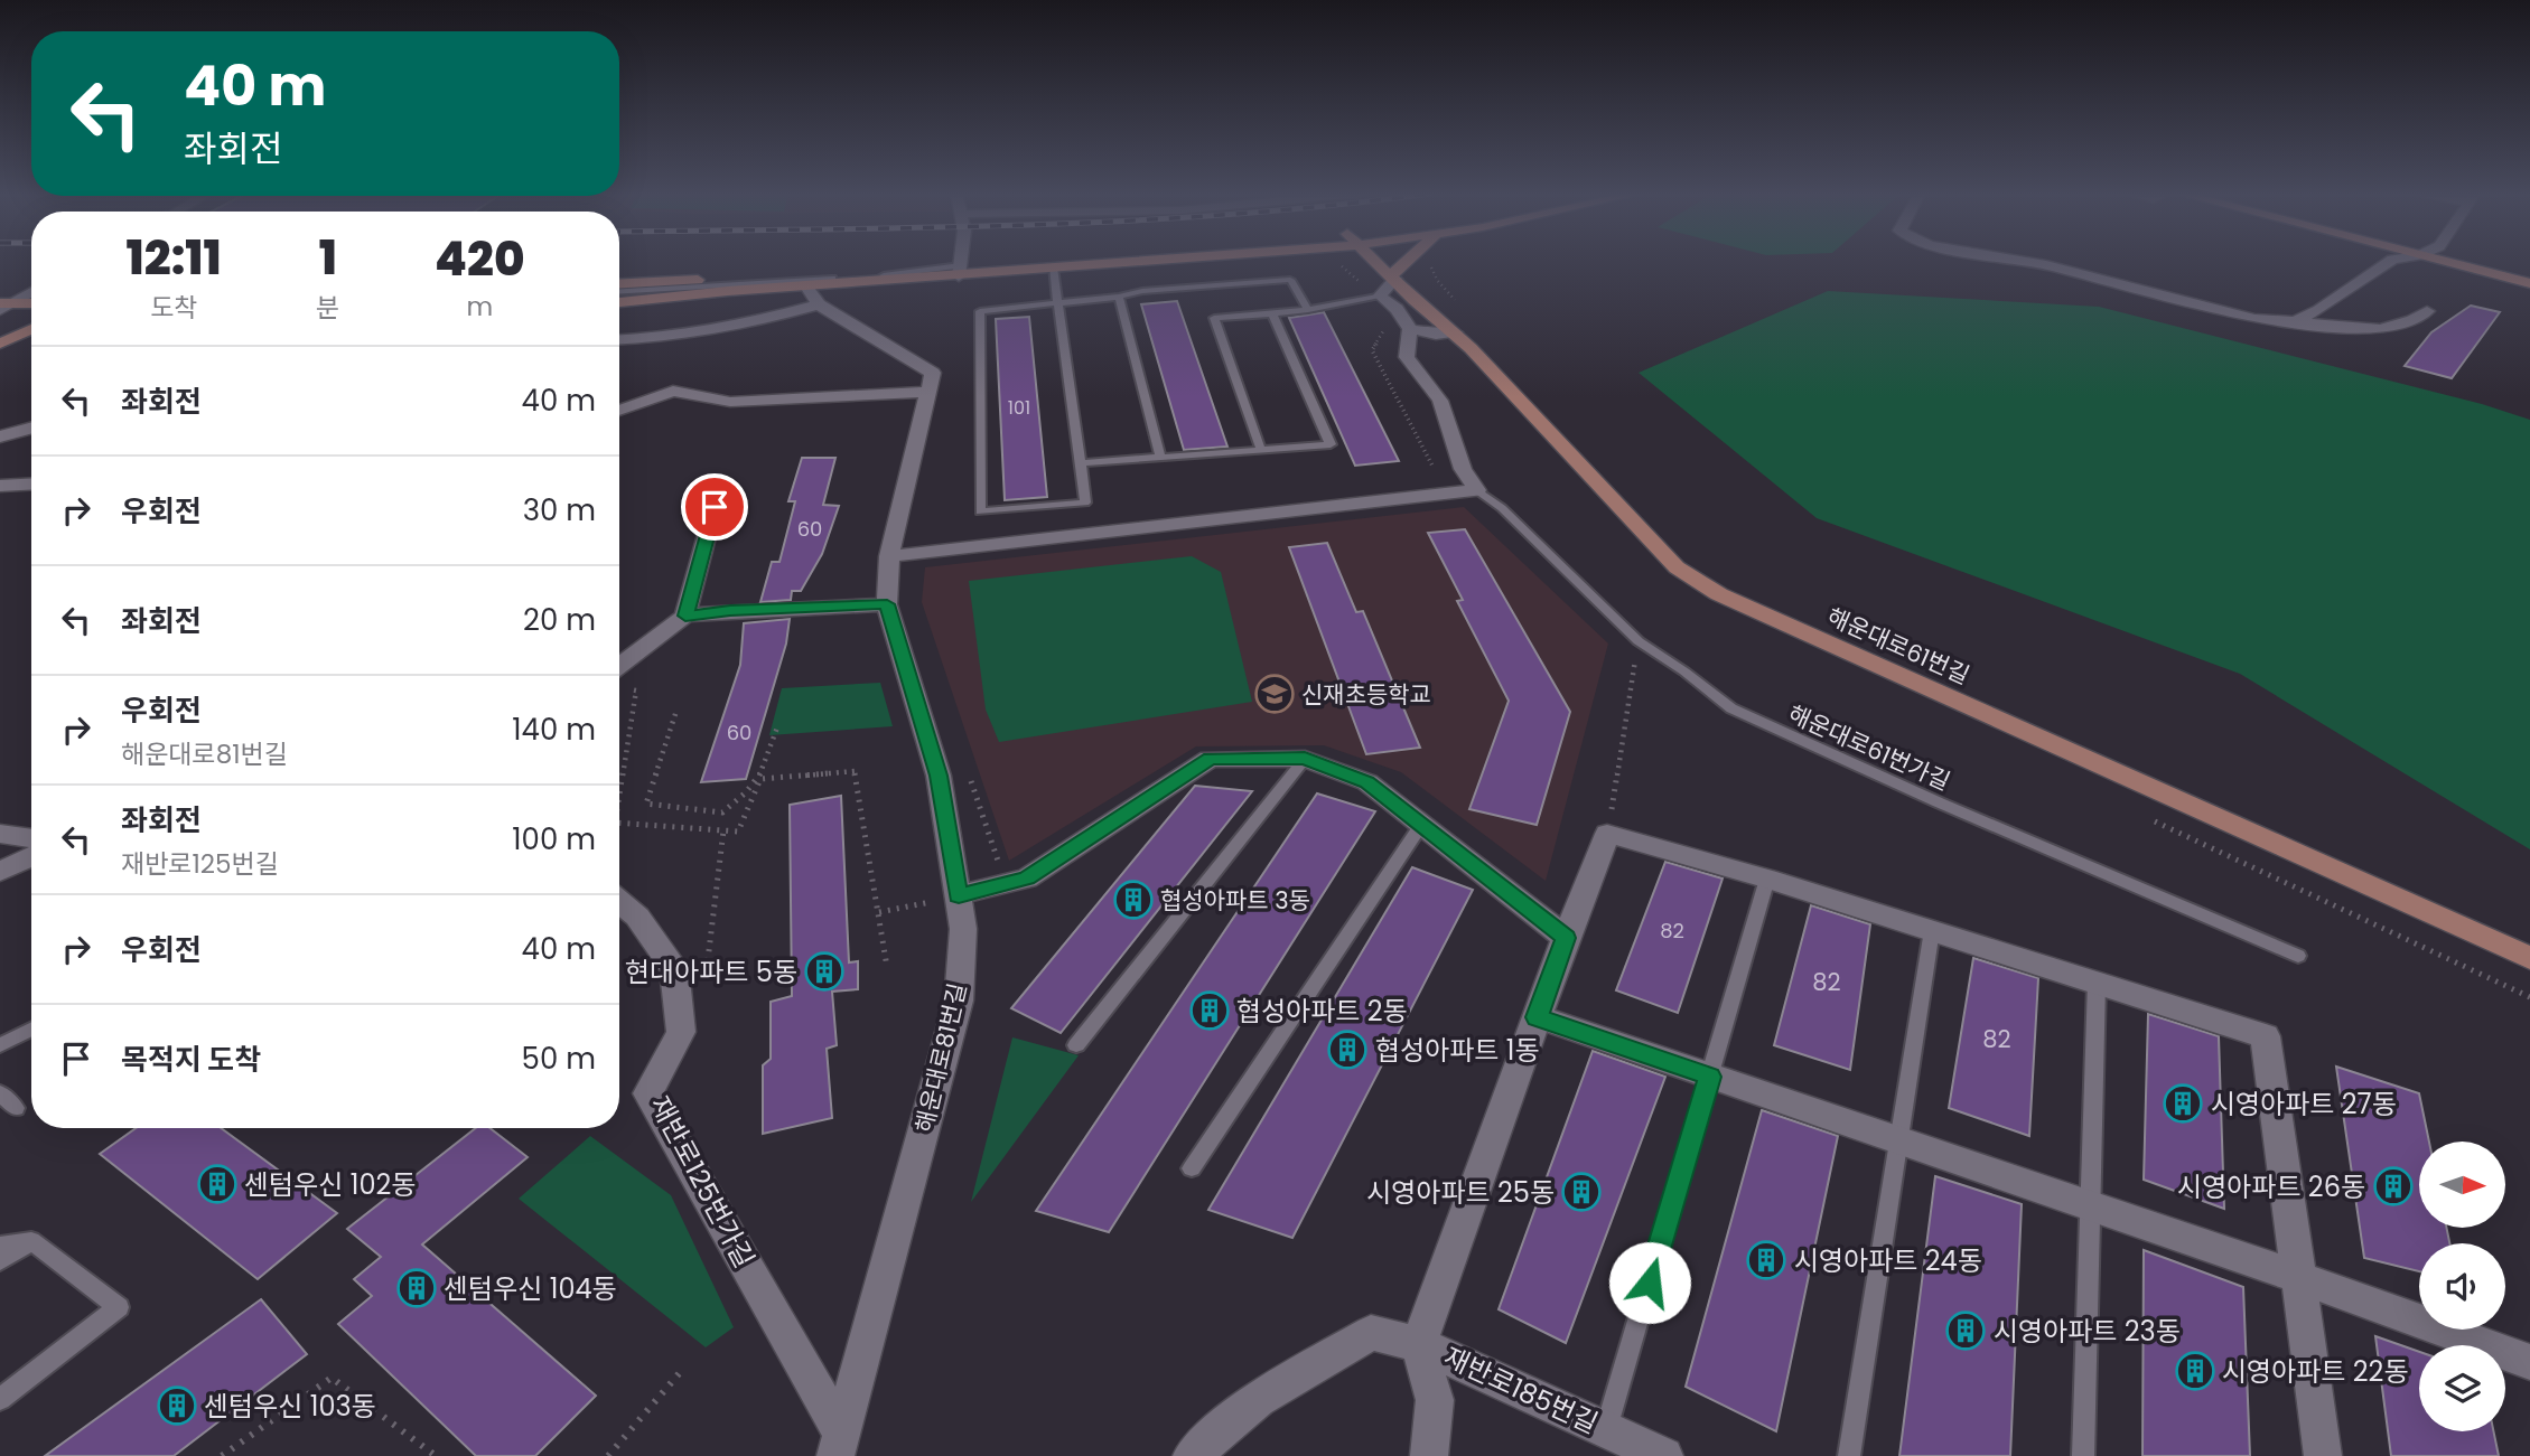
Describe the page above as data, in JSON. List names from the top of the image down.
{
  "streets": {
    "main road": ["해운대로61번길"],
    "street": ["해운대로81번길", "재반로125번가길", "재반로185번길"],
    "lane": ["해운대로61번가길"]
  },
  "crossings": [
    ["해운대로81번길", "재반로125번가길"]
  ],
  "places": {
    "school or university": ["신재초등학교"],
    "building": [
      "협성아파트 3동",
      "현대아파트 5동",
      "협성아파트 2동",
      "협성아파트 1동",
      "시영아파트 27동",
      "센텀우신 102동",
      "시영아파트 26동",
      "시영아파트 25동",
      "시영아파트 24동",
      "센텀우신 104동",
      "시영아파트 23동",
      "시영아파트 22동",
      "센텀우신 103동"
    ]
  },
  "house_numbers": [
    "101",
    "60",
    "60",
    "82",
    "82",
    "82"
  ],
  "north": "right",
  "page": {
    "turn": ["40 m", "좌회전"],
    "eta": [
      "12:11",
      "도착",
      "1",
      "분",
      "420",
      "m"
    ],
    "list": [
      {
        "name": "좌회전",
        "value": "40 m"
      },
      {
        "name": "우회전",
        "value": "30 m"
      },
      {
        "name": "좌회전",
        "value": "20 m"
      },
      {
        "name": "우회전",
        "note": "해운대로81번길",
        "value": "140 m"
      },
      {
        "name": "좌회전",
        "note": "재반로125번길",
        "value": "100 m"
      },
      {
        "name": "우회전",
        "value": "40 m"
      },
      {
        "name": "목적지 도착",
        "value": "50 m"
      }
    ]
  }
}
